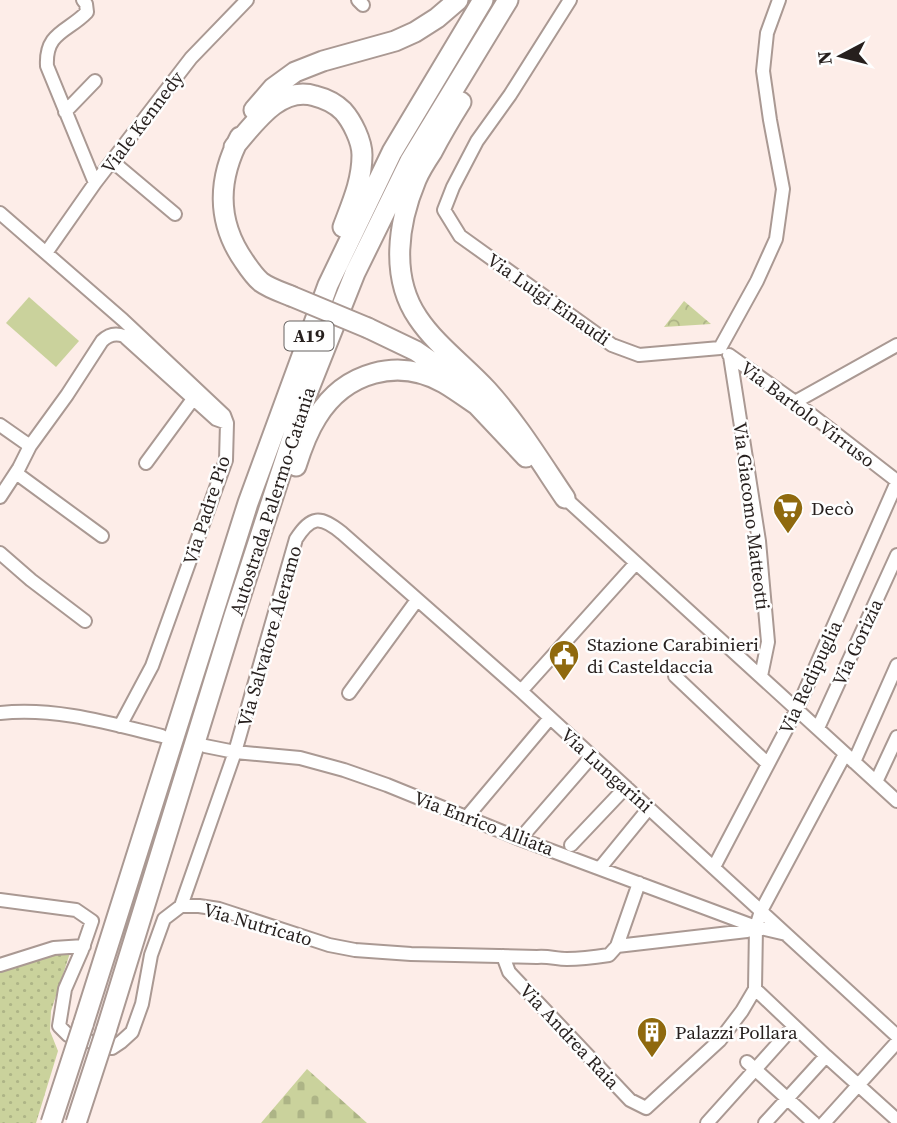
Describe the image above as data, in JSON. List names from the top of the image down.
{
  "streets": {
    "highway": ["A19", "Autostrada Palermo-Catania"],
    "street": [
      "Viale Kennedy",
      "Via Luigi Einaudi",
      "Via Bartolo Virruso",
      "Via Padre Pio",
      "Via Giacomo Matteotti",
      "Via Salvatore Aleramo",
      "Via Gorizia",
      "Via Redipuglia",
      "Via Lungarini",
      "Via Enrico Alliata",
      "Via Nutricato",
      "Via Andrea Raia"
    ]
  },
  "crossings": [
    ["Via Luigi Einaudi", "Via Bartolo Virruso"],
    ["Via Luigi Einaudi", "Via Giacomo Matteotti"],
    ["Via Bartolo Virruso", "Via Giacomo Matteotti"],
    ["Via Bartolo Virruso", "Via Redipuglia"],
    ["Via Salvatore Aleramo", "Via Lungarini"],
    ["Via Salvatore Aleramo", "Via Enrico Alliata"],
    ["Via Salvatore Aleramo", "Via Nutricato"],
    ["Via Redipuglia", "Via Lungarini"],
    ["Via Lungarini", "Via Enrico Alliata"],
    ["Via Enrico Alliata", "Via Nutricato"],
    ["Via Nutricato", "Via Andrea Raia"]
  ],
  "places": {
    "supermarket": ["Decò"],
    "public building": ["Stazione Carabinieri di Casteldaccia"],
    "building": ["Palazzi Pollara"]
  },
  "north": "left"
}
